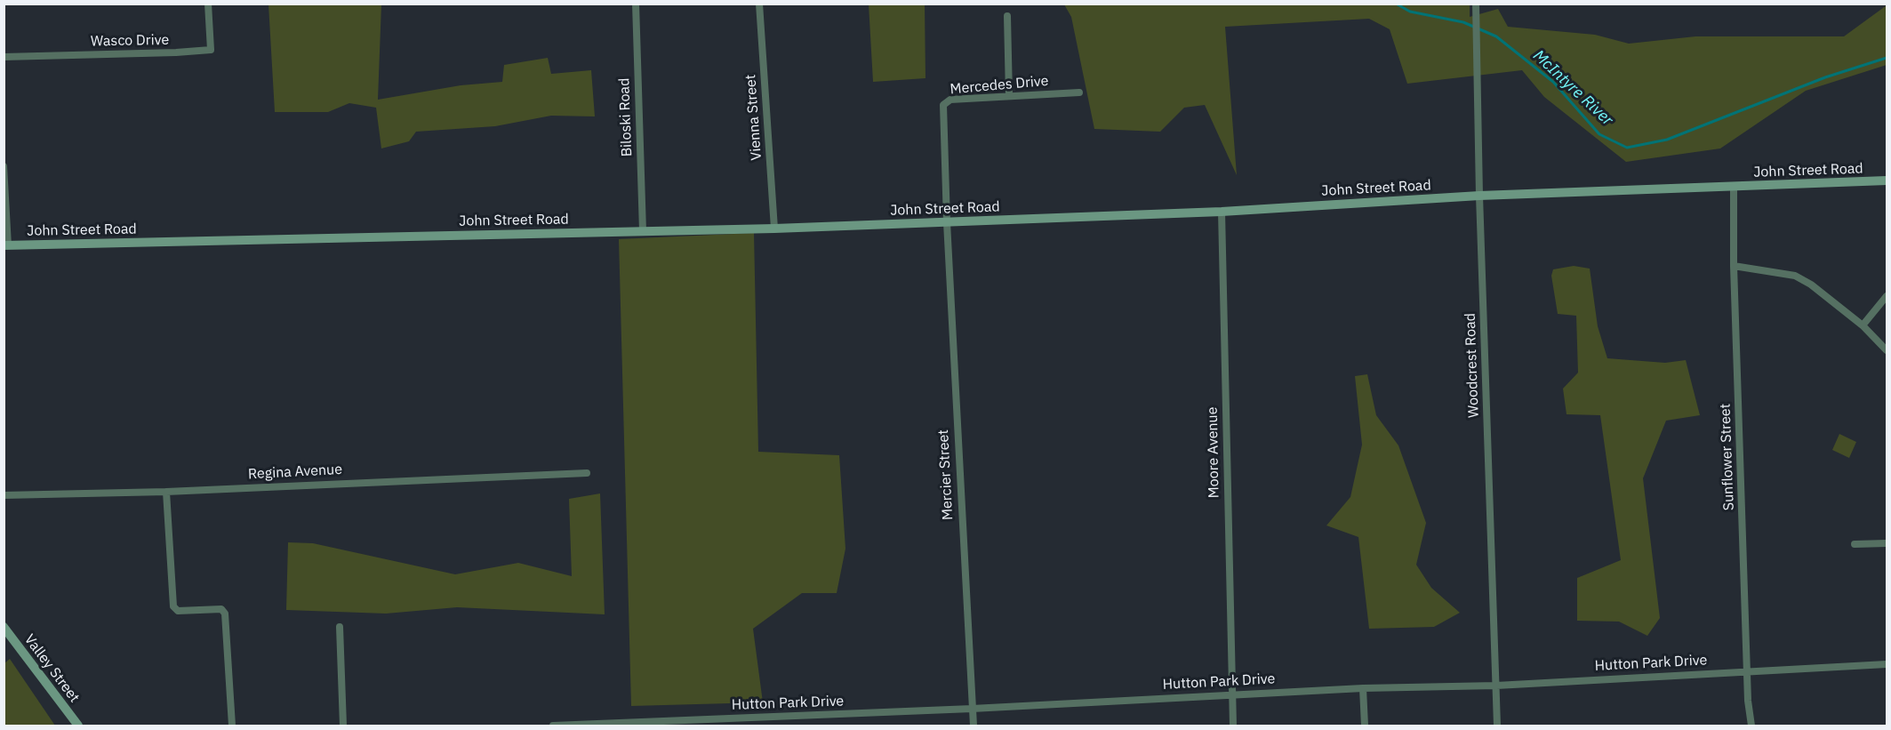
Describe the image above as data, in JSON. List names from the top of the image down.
{
  "streets": {
    "main road": ["John Street Road", "Valley Street"],
    "street": [
      "Wasco Drive",
      "Mercedes Drive",
      "Biloski Road",
      "Vienna Street",
      "Woodcrest Road",
      "Moore Avenue",
      "Sunflower Street",
      "Regina Avenue",
      "Mercier Street",
      "Hutton Park Drive"
    ]
  },
  "crossings": [
    ["Mercedes Drive", "John Street Road"],
    ["Mercedes Drive", "Mercier Street"],
    ["Biloski Road", "John Street Road"],
    ["Vienna Street", "John Street Road"],
    ["John Street Road", "Woodcrest Road"],
    ["John Street Road", "Moore Avenue"],
    ["John Street Road", "Sunflower Street"],
    ["John Street Road", "Mercier Street"],
    ["Woodcrest Road", "Hutton Park Drive"],
    ["Moore Avenue", "Hutton Park Drive"],
    ["Sunflower Street", "Hutton Park Drive"],
    ["Mercier Street", "Hutton Park Drive"]
  ],
  "water": ["McIntyre River"]
}
